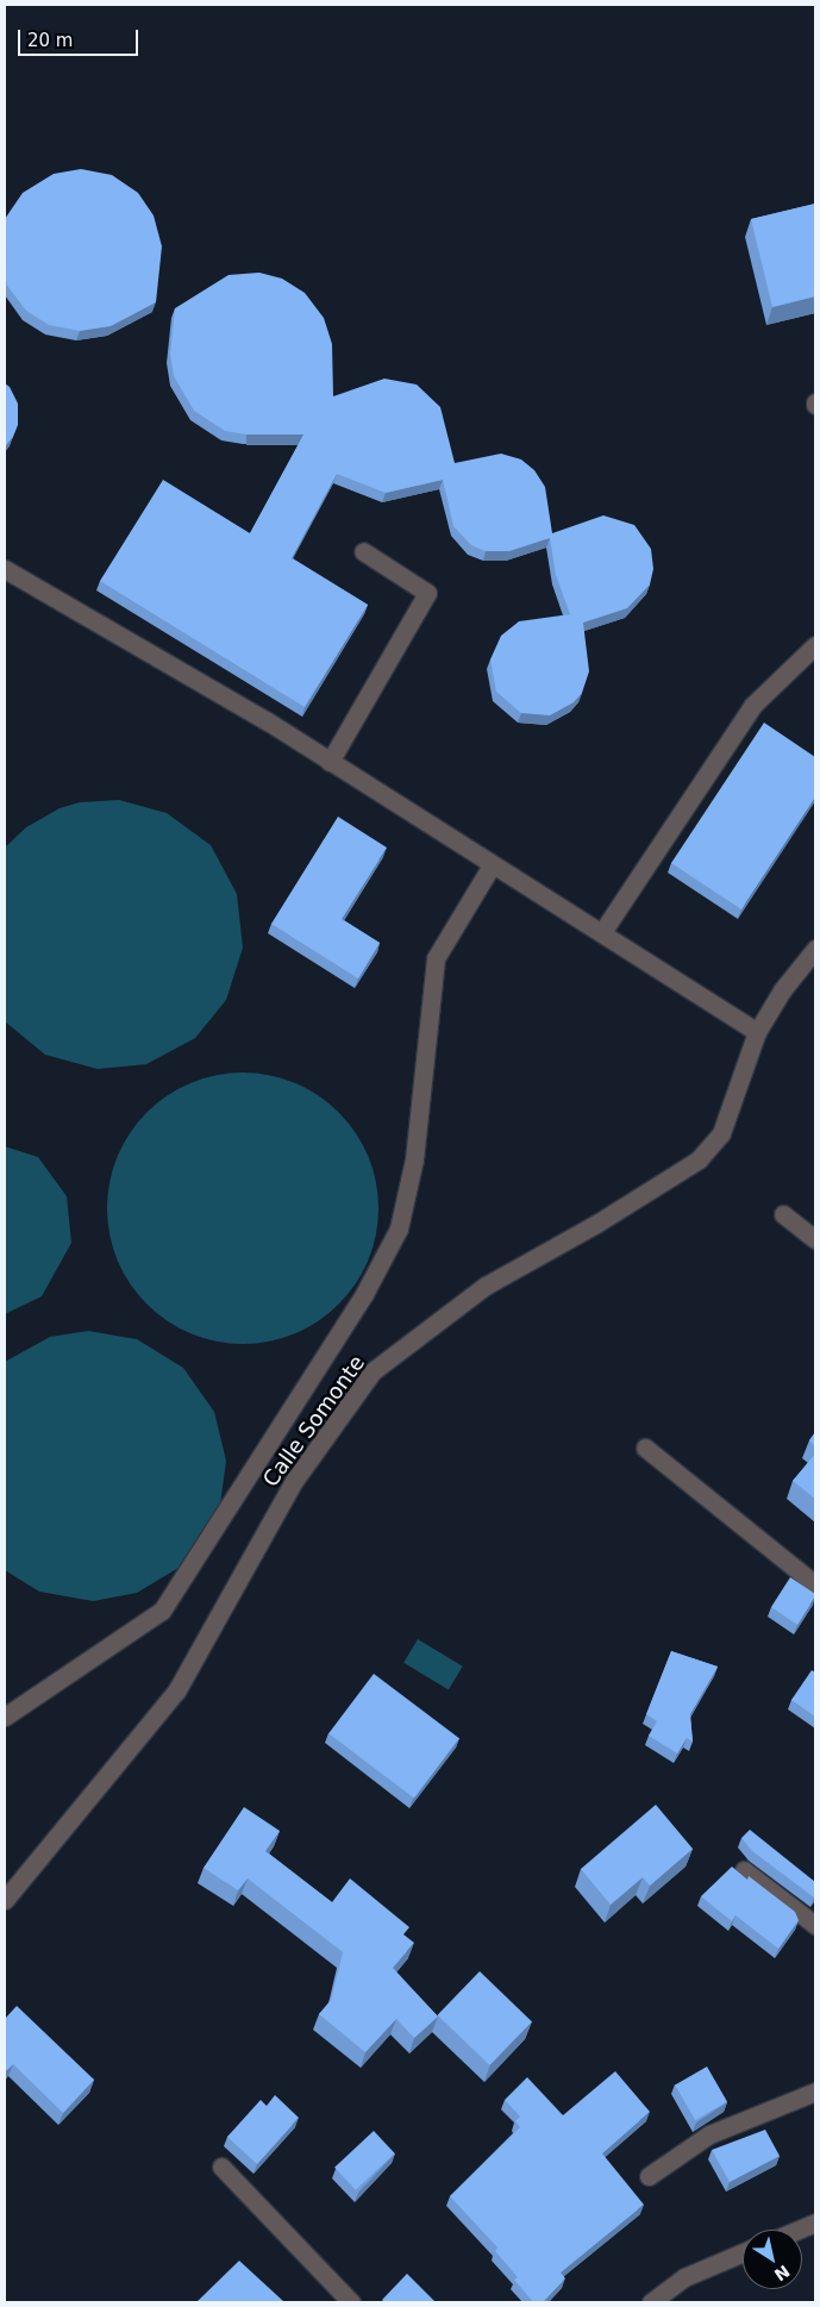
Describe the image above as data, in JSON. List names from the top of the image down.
{
  "streets": {
    "street": ["Calle Somonte"]
  },
  "scale_bar": "20 m",
  "north": "bottom right"
}
